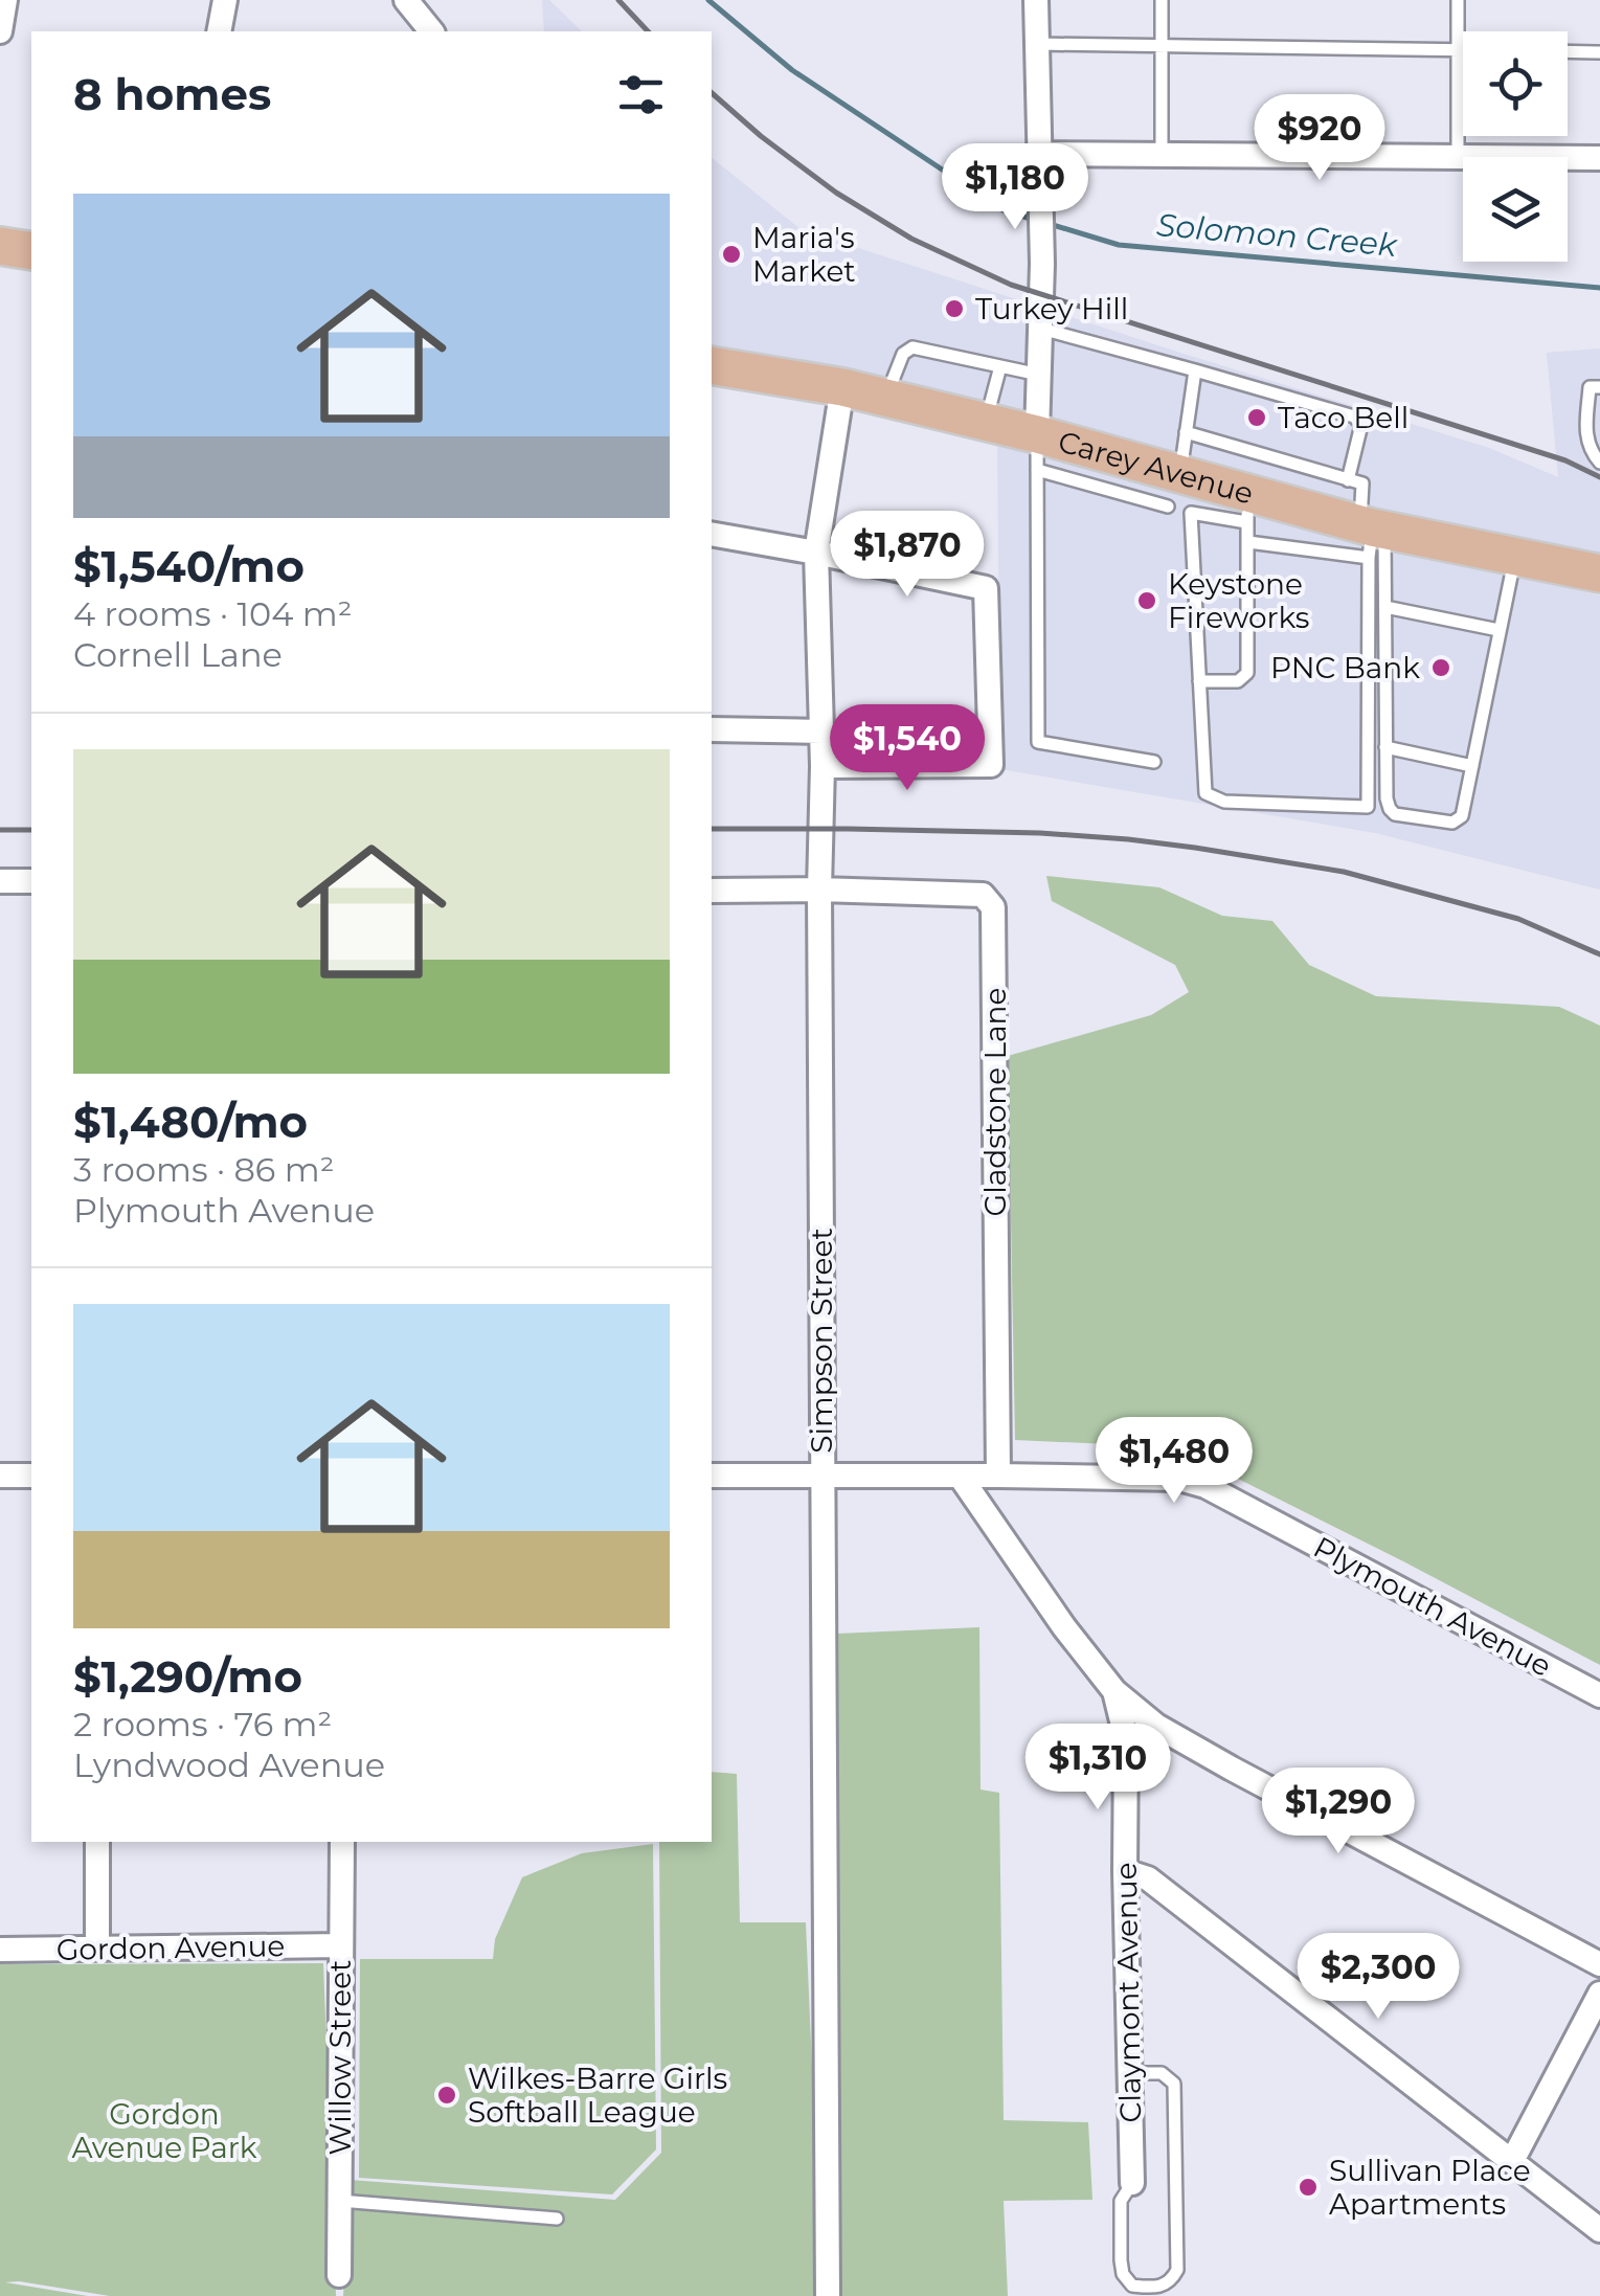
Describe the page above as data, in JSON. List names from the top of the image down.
{
  "streets": {
    "main road": ["Carey Avenue"],
    "street": [
      "Gladstone Lane",
      "Simpson Street",
      "Plymouth Avenue",
      "Gordon Avenue",
      "Claymont Avenue",
      "Willow Street"
    ]
  },
  "crossings": [
    ["Carey Avenue", "Simpson Street"],
    ["Gladstone Lane", "Simpson Street"],
    ["Gladstone Lane", "Plymouth Avenue"],
    ["Simpson Street", "Plymouth Avenue"],
    ["Plymouth Avenue", "Claymont Avenue"],
    ["Gordon Avenue", "Willow Street"]
  ],
  "water": ["Solomon Creek"],
  "parks": ["Gordon Avenue Park"],
  "places": [
    "Maria's Market",
    "Turkey Hill",
    "Taco Bell",
    "Keystone Fireworks",
    "PNC Bank",
    "Wilkes-Barre Girls Softball League",
    "Sullivan Place Apartments"
  ],
  "page": {
    "heading": "8 homes",
    "price": [
      "$920",
      "$1,180",
      "$1,870",
      "$1,540",
      "$1,480",
      "$1,310",
      "$1,290",
      "$2,300"
    ],
    "list": [
      {
        "name": "$1,540/mo",
        "note": "4 rooms · 104 m² · Cornell Lane"
      },
      {
        "name": "$1,480/mo",
        "note": "3 rooms · 86 m² · Plymouth Avenue"
      },
      {
        "name": "$1,290/mo",
        "note": "2 rooms · 76 m² · Lyndwood Avenue"
      }
    ]
  }
}
